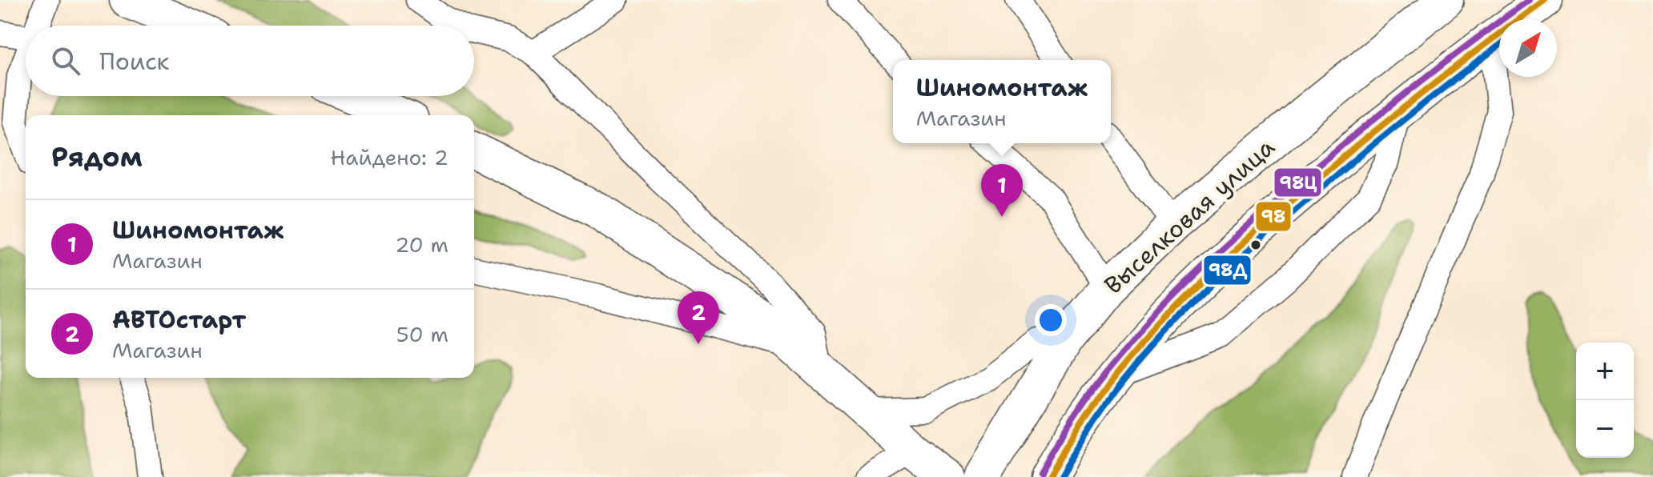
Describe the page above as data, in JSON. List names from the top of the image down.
{
  "streets": {
    "main road": ["Выселковая улица"]
  },
  "lines": ["transit line 98", "transit line 98Ц", "transit line 98Д"],
  "north": "top right",
  "page": {
    "search": "Поиск",
    "popup": ["Шиномонтаж", "Магазин"],
    "heading": ["Рядом", "Найдено: 2"],
    "pins": ["1", "2"],
    "list": [
      {
        "mark": "1",
        "name": "Шиномонтаж",
        "note": "Магазин",
        "value": "20 m"
      },
      {
        "mark": "2",
        "name": "АВТОстарт",
        "note": "Магазин",
        "value": "50 m"
      }
    ],
    "map_buttons": ["+", "−"]
  }
}
